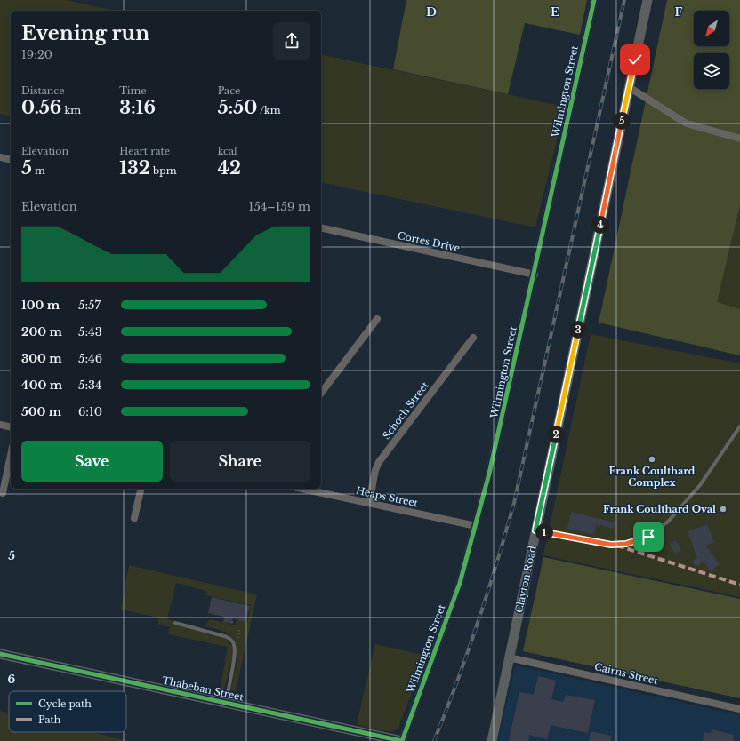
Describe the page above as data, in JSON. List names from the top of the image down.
{
  "streets": {
    "street": [
      "Wilmington Street",
      "Cortes Drive",
      "Schoch Street",
      "Heaps Street",
      "Clayton Road",
      "Cairns Street",
      "Thabeban Street"
    ]
  },
  "crossings": [
    ["Wilmington Street", "Cortes Drive"],
    ["Wilmington Street", "Heaps Street"],
    ["Wilmington Street", "Thabeban Street"],
    ["Schoch Street", "Heaps Street"],
    ["Clayton Road", "Cairns Street"]
  ],
  "places": ["Frank Coulthard Complex", "Frank Coulthard Oval"],
  "legend": ["Cycle path", "Path"],
  "north": "bottom left",
  "page": {
    "heading": ["Evening run", "19:20"],
    "stats": [
      ["Distance", "0.56 km"],
      ["Time", "3:16"],
      ["Pace", "5:50 /km"],
      ["Elevation", "5 m"],
      ["Heart rate", "132 bpm"],
      ["kcal", "42"]
    ],
    "pins": [
      "5",
      "4",
      "3",
      "2",
      "1"
    ],
    "chart": ["Elevation", "154–159 m"],
    "list": [
      {
        "name": "100 m",
        "note": "5:57"
      },
      {
        "name": "200 m",
        "note": "5:43"
      },
      {
        "name": "300 m",
        "note": "5:46"
      },
      {
        "name": "400 m",
        "note": "5:34"
      },
      {
        "name": "500 m",
        "note": "6:10"
      }
    ],
    "buttons": ["Save", "Share"]
  },
  "grid": {
    "columns": ["D", "E", "F"],
    "rows": ["5", "6"]
  }
}
